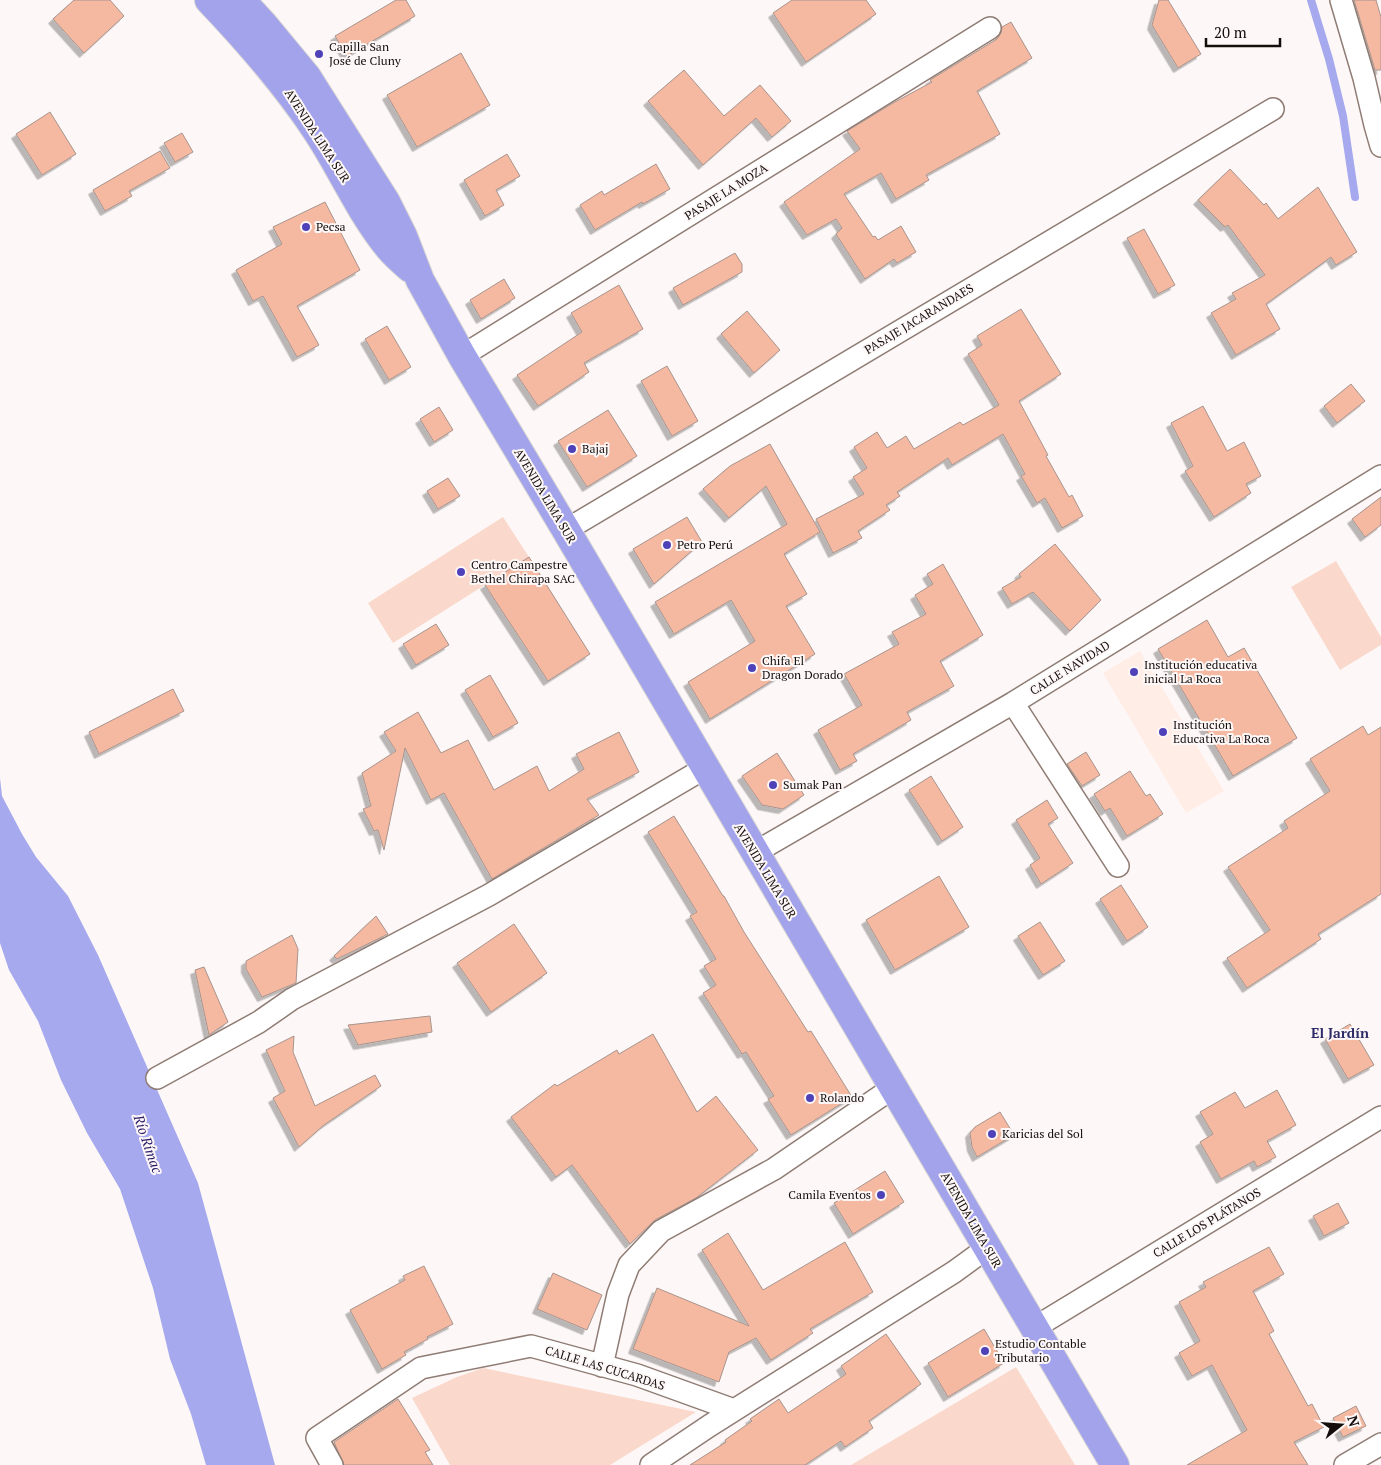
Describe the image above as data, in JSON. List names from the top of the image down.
{
  "streets": {
    "highway": ["AVENIDA LIMA SUR"],
    "street": [
      "PASAJE LA MOZA",
      "PASAJE JACARANDAES",
      "CALLE NAVIDAD",
      "CALLE LOS PLÁTANOS",
      "CALLE LAS CUCARDAS"
    ]
  },
  "crossings": [
    ["AVENIDA LIMA SUR", "PASAJE LA MOZA"],
    ["AVENIDA LIMA SUR", "PASAJE JACARANDAES"],
    ["AVENIDA LIMA SUR", "CALLE NAVIDAD"],
    ["AVENIDA LIMA SUR", "CALLE LOS PLÁTANOS"]
  ],
  "districts": ["El Jardín"],
  "water": ["Río Rímac"],
  "places": [
    "Capilla San José de Cluny",
    "Pecsa",
    "Bajaj",
    "Petro Perú",
    "Centro Campestre Bethel Chirapa SAC",
    "Chifa El Dragon Dorado",
    "Institución educativa inicial La Roca",
    "Institución Educativa La Roca",
    "Sumak Pan",
    "Rolando",
    "Karicias del Sol",
    "Camila Eventos",
    "Estudio Contable Tributario"
  ],
  "scale_bar": "20 m",
  "north": "right"
}
